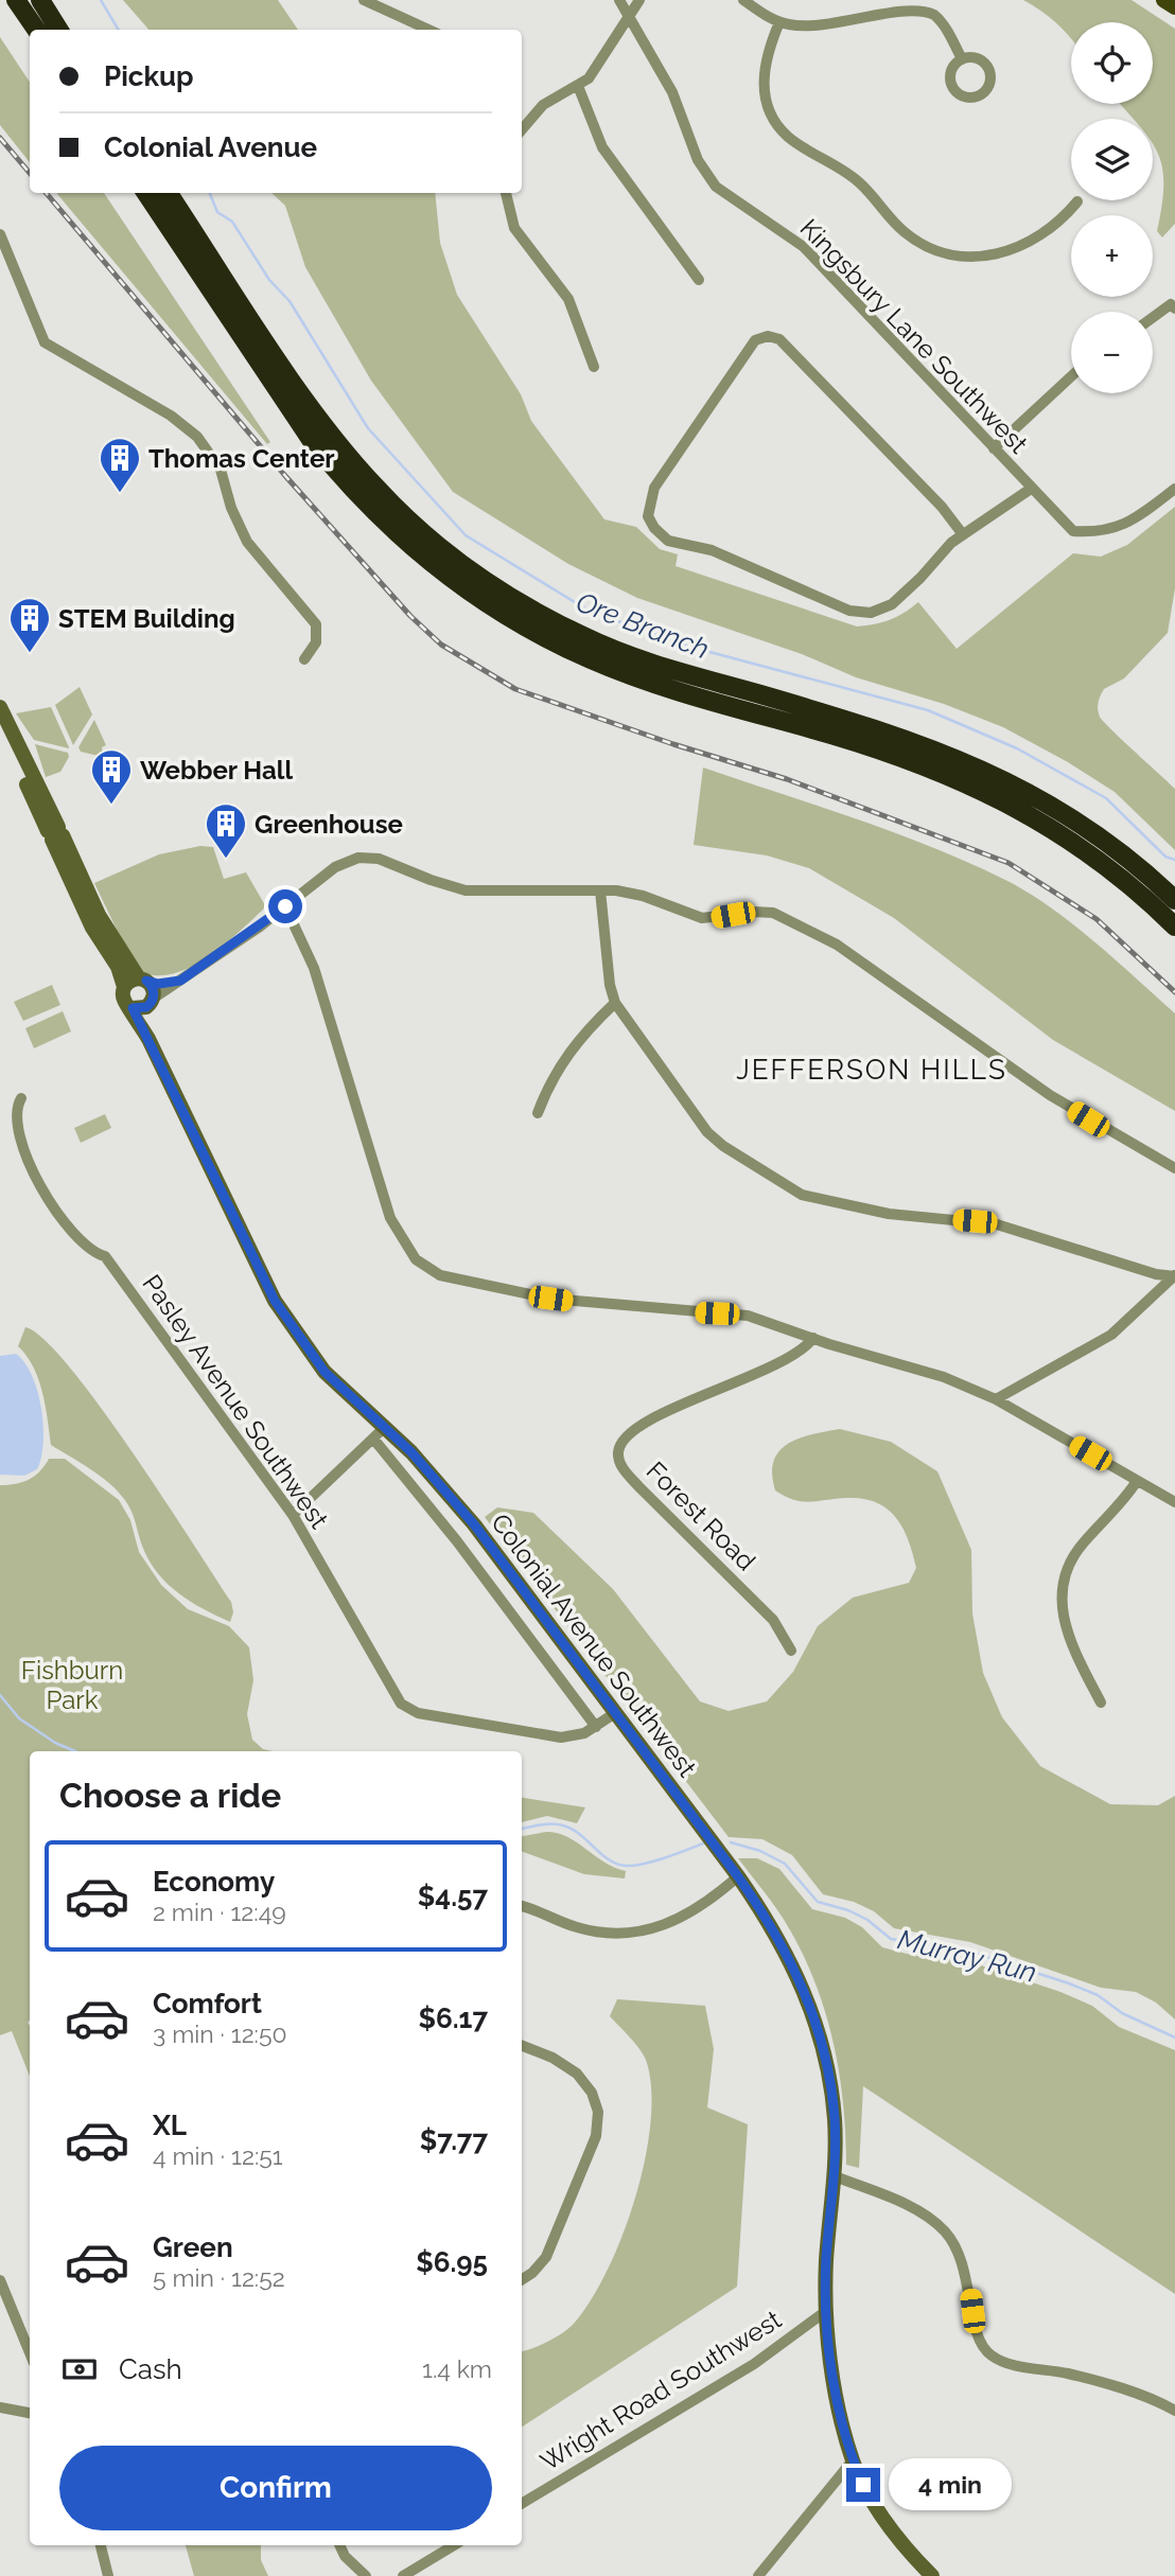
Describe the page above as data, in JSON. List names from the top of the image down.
{
  "streets": {
    "main road": ["Colonial Avenue Southwest"],
    "street": [
      "Kingsbury Lane Southwest",
      "Pasley Avenue Southwest",
      "Forest Road",
      "Wright Road Southwest"
    ]
  },
  "crossings": [
    ["Pasley Avenue Southwest", "Colonial Avenue Southwest"],
    ["Colonial Avenue Southwest", "Wright Road Southwest"]
  ],
  "districts": ["JEFFERSON HILLS"],
  "water": ["Ore Branch", "Murray Run"],
  "parks": ["Fishburn Park"],
  "places": {
    "building": [
      "Thomas Center",
      "STEM Building",
      "Webber Hall",
      "Greenhouse"
    ]
  },
  "page": {
    "map_buttons": ["+", "−"],
    "banner": ["Pickup", "Colonial Avenue"],
    "heading": "Choose a ride",
    "list": [
      {
        "name": "Economy",
        "note": "2 min · 12:49",
        "value": "$4.57"
      },
      {
        "name": "Comfort",
        "note": "3 min · 12:50",
        "value": "$6.17"
      },
      {
        "name": "XL",
        "note": "4 min · 12:51",
        "value": "$7.77"
      },
      {
        "name": "Green",
        "note": "5 min · 12:52",
        "value": "$6.95"
      }
    ],
    "pay": ["Cash", "1.4 km"],
    "buttons": "Confirm",
    "bubble": "4 min"
  }
}
